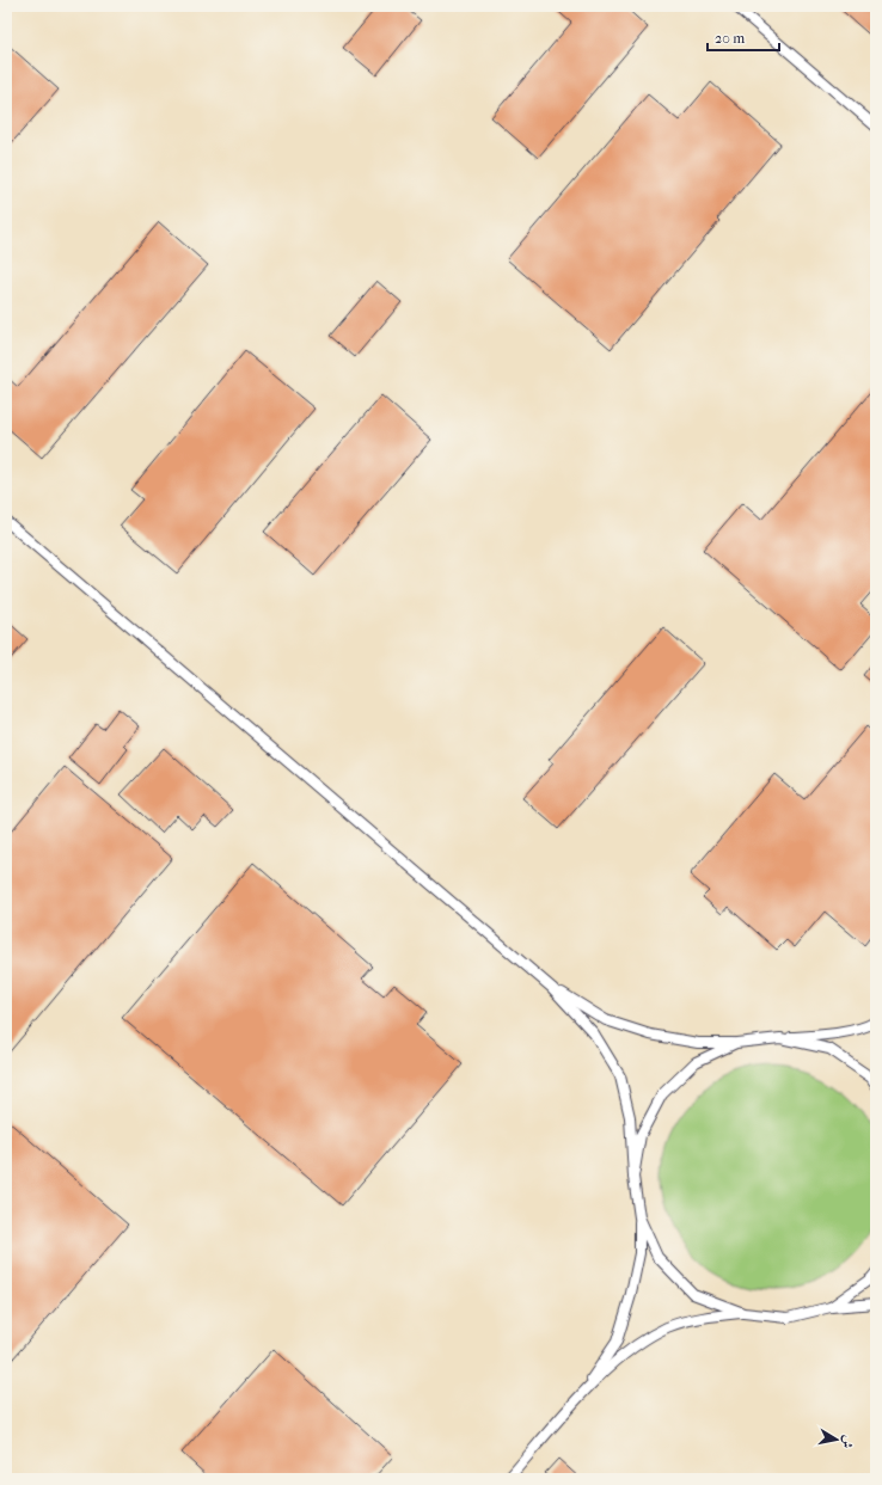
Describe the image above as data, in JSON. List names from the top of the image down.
{
  "scale_bar": "20 m",
  "north": "right"
}
